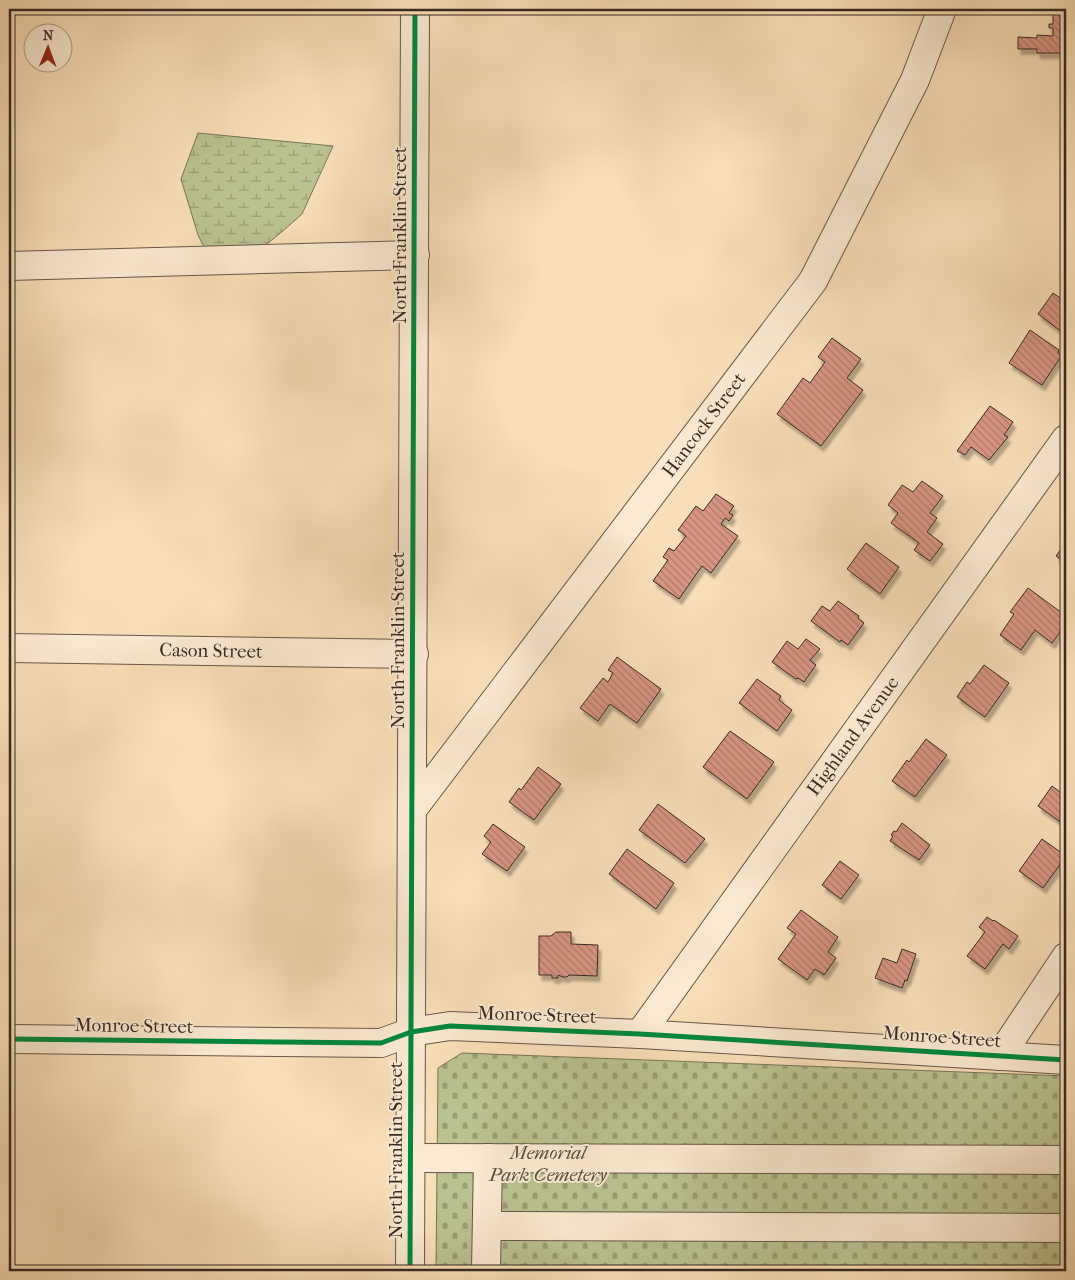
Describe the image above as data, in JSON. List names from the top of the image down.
{
  "streets": {
    "street": [
      "North Franklin Street",
      "Hancock Street",
      "Cason Street",
      "Highland Avenue",
      "Monroe Street"
    ]
  },
  "crossings": [
    ["North Franklin Street", "Hancock Street"],
    ["North Franklin Street", "Cason Street"],
    ["North Franklin Street", "Monroe Street"],
    ["Highland Avenue", "Monroe Street"]
  ],
  "parks": ["Memorial Park Cemetery"],
  "north": "top"
}
